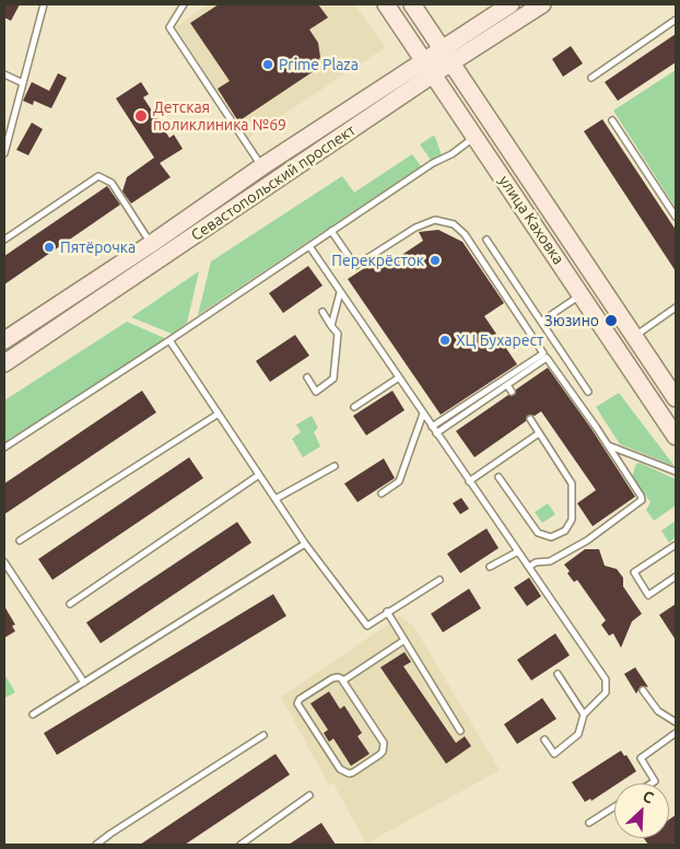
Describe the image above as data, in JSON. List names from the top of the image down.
{
  "streets": {
    "main road": ["Севастопольский проспект", "улица Каховка"]
  },
  "crossings": [
    ["Севастопольский проспект", "улица Каховка"]
  ],
  "places": [
    "Prime Plaza",
    "Детская поликлиника №69",
    "Пятёрочка",
    "Перекрёсток",
    "Зюзино",
    "ХЦ Бухарест"
  ],
  "north": "top right"
}
